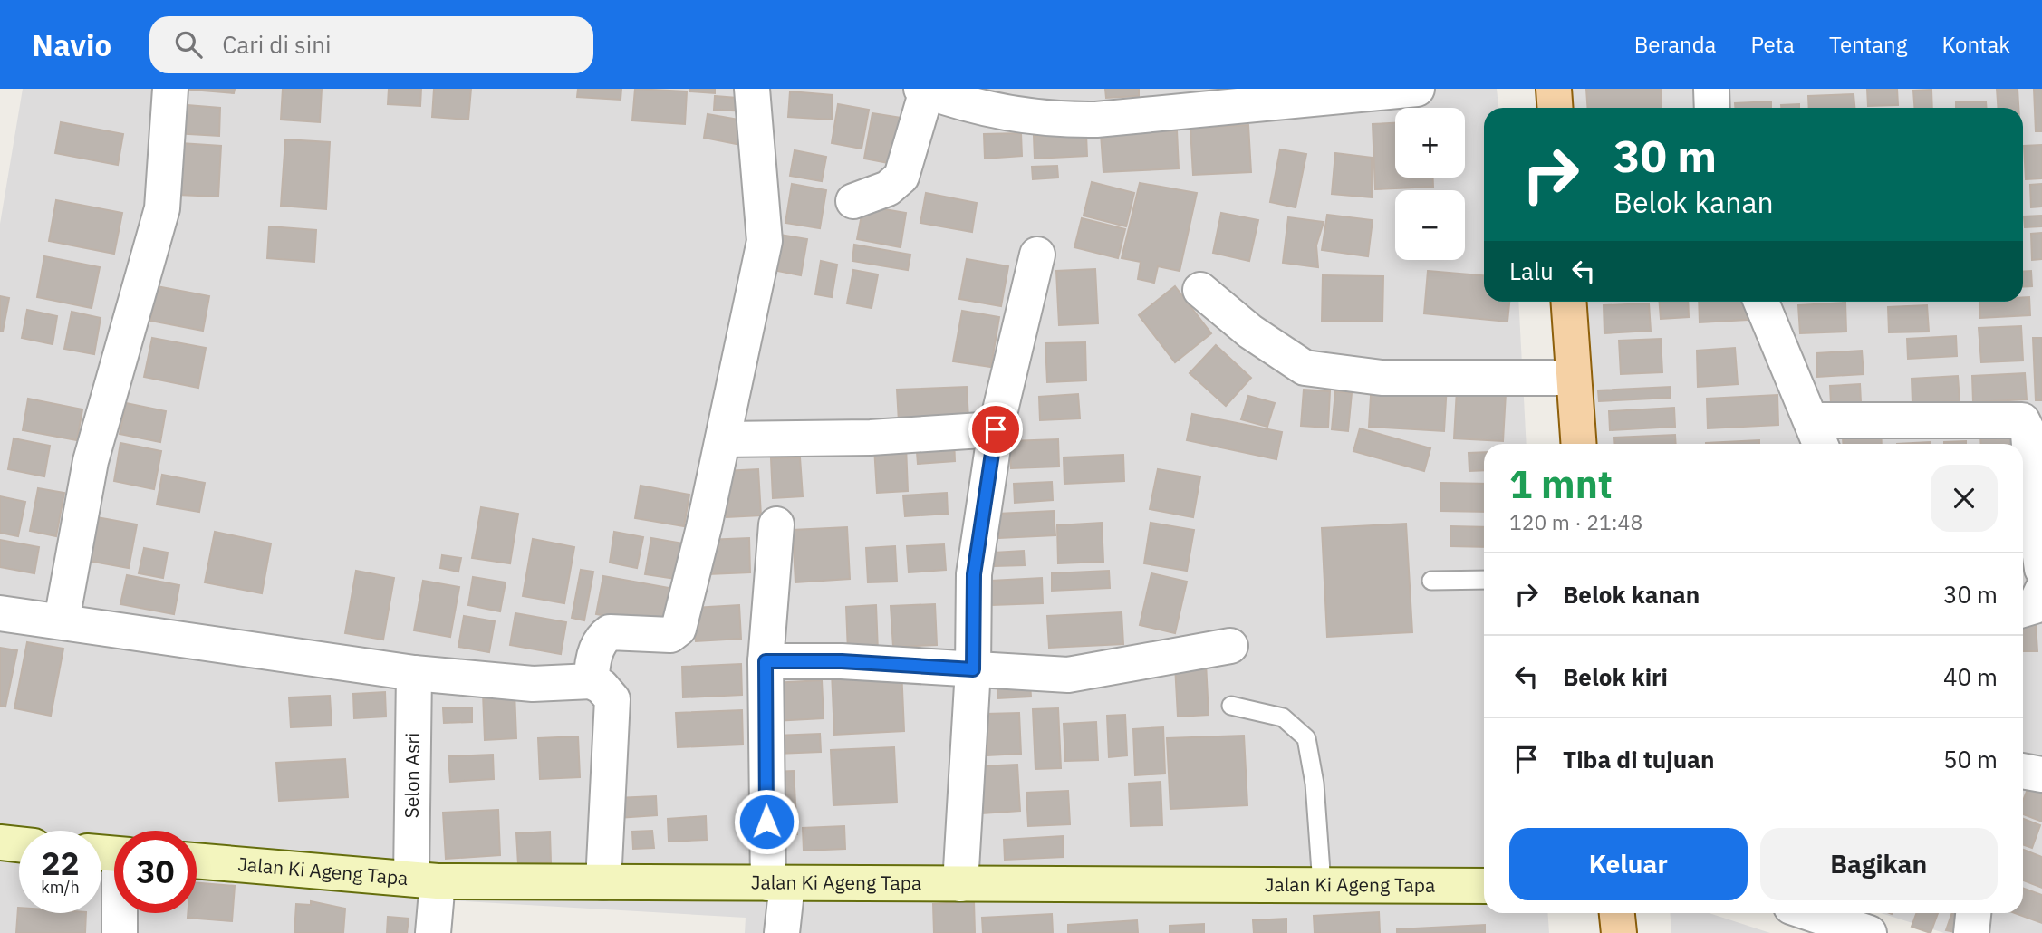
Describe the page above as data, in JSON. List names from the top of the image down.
{
  "streets": {
    "street": ["Selon Asri", "Jalan Ki Ageng Tapa"]
  },
  "crossings": [
    ["Selon Asri", "Jalan Ki Ageng Tapa"]
  ],
  "page": {
    "header": "Navio",
    "search": "Cari di sini",
    "nav": [
      "Beranda",
      "Peta",
      "Tentang",
      "Kontak"
    ],
    "map_buttons": ["+", "−"],
    "turn": ["30 m", "Belok kanan"],
    "then": "Lalu",
    "heading": ["1 mnt", "120 m · 21:48"],
    "list": [
      {
        "name": "Belok kanan",
        "value": "30 m"
      },
      {
        "name": "Belok kiri",
        "value": "40 m"
      },
      {
        "name": "Tiba di tujuan",
        "value": "50 m"
      }
    ],
    "buttons": ["Keluar", "Bagikan"],
    "speed": "22 km/h",
    "limit": "30"
  }
}
